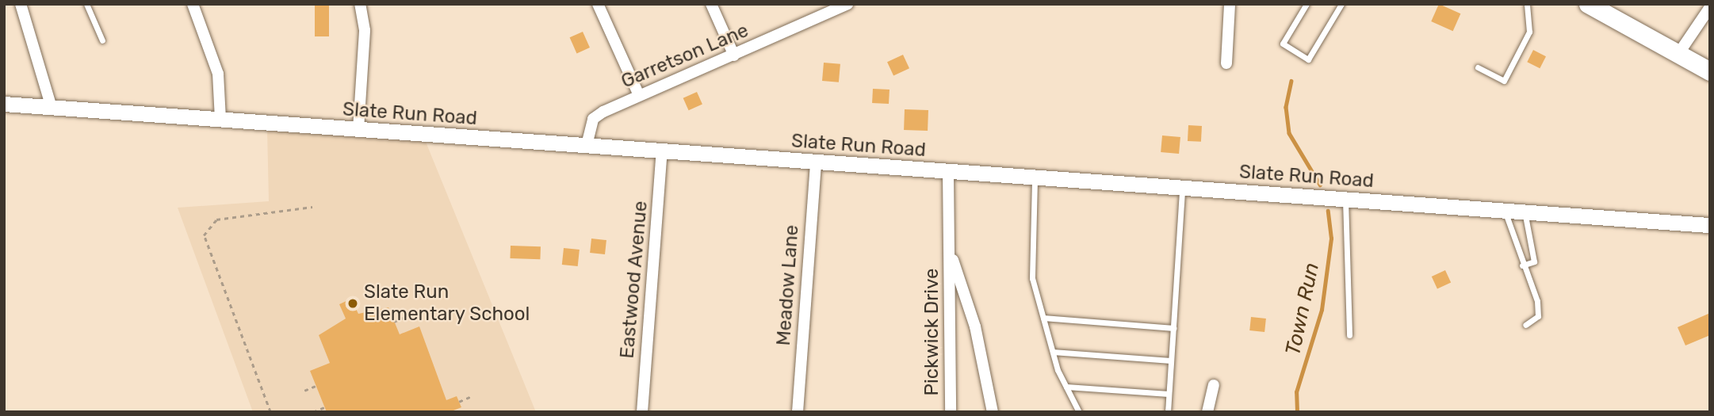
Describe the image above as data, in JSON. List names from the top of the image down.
{
  "streets": {
    "street": [
      "Garretson Lane",
      "Slate Run Road",
      "Eastwood Avenue",
      "Meadow Lane",
      "Pickwick Drive"
    ]
  },
  "crossings": [
    ["Garretson Lane", "Slate Run Road"],
    ["Slate Run Road", "Eastwood Avenue"],
    ["Slate Run Road", "Meadow Lane"],
    ["Slate Run Road", "Pickwick Drive"]
  ],
  "water": ["Town Run"],
  "places": ["Slate Run Elementary School"]
}
